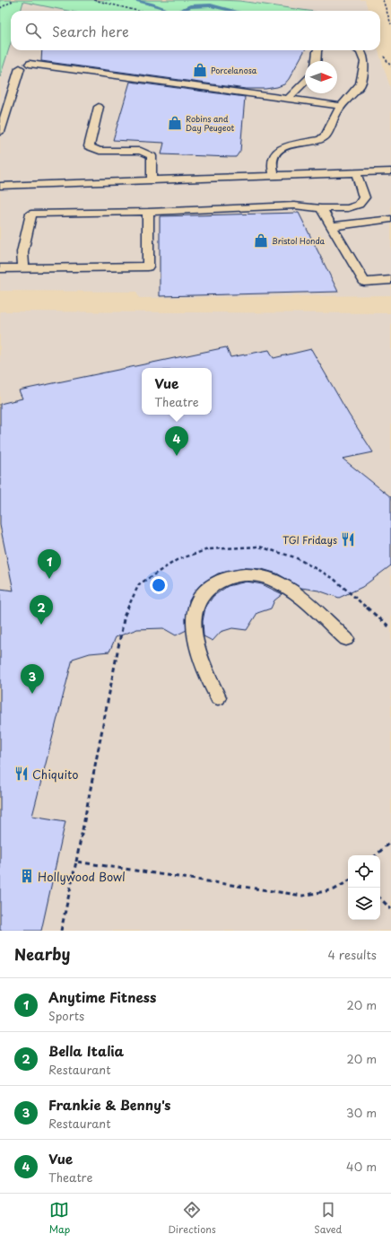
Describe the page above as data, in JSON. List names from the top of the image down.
{
  "places": {
    "shop": ["Porcelanosa", "Robins and Day Peugeot", "Bristol Honda"],
    "restaurant": ["TGI Fridays", "Chiquito"],
    "building": ["Hollywood Bowl"]
  },
  "north": "right",
  "page": {
    "search": "Search here",
    "popup": ["Vue", "Theatre"],
    "pins": [
      "4",
      "1",
      "2",
      "3"
    ],
    "heading": ["Nearby", "4 results"],
    "list": [
      {
        "mark": "1",
        "name": "Anytime Fitness",
        "note": "Sports",
        "value": "20 m"
      },
      {
        "mark": "2",
        "name": "Bella Italia",
        "note": "Restaurant",
        "value": "20 m"
      },
      {
        "mark": "3",
        "name": "Frankie & Benny's",
        "note": "Restaurant",
        "value": "30 m"
      },
      {
        "mark": "4",
        "name": "Vue",
        "note": "Theatre",
        "value": "40 m"
      }
    ],
    "nav": ["Map", "Directions", "Saved"]
  }
}
